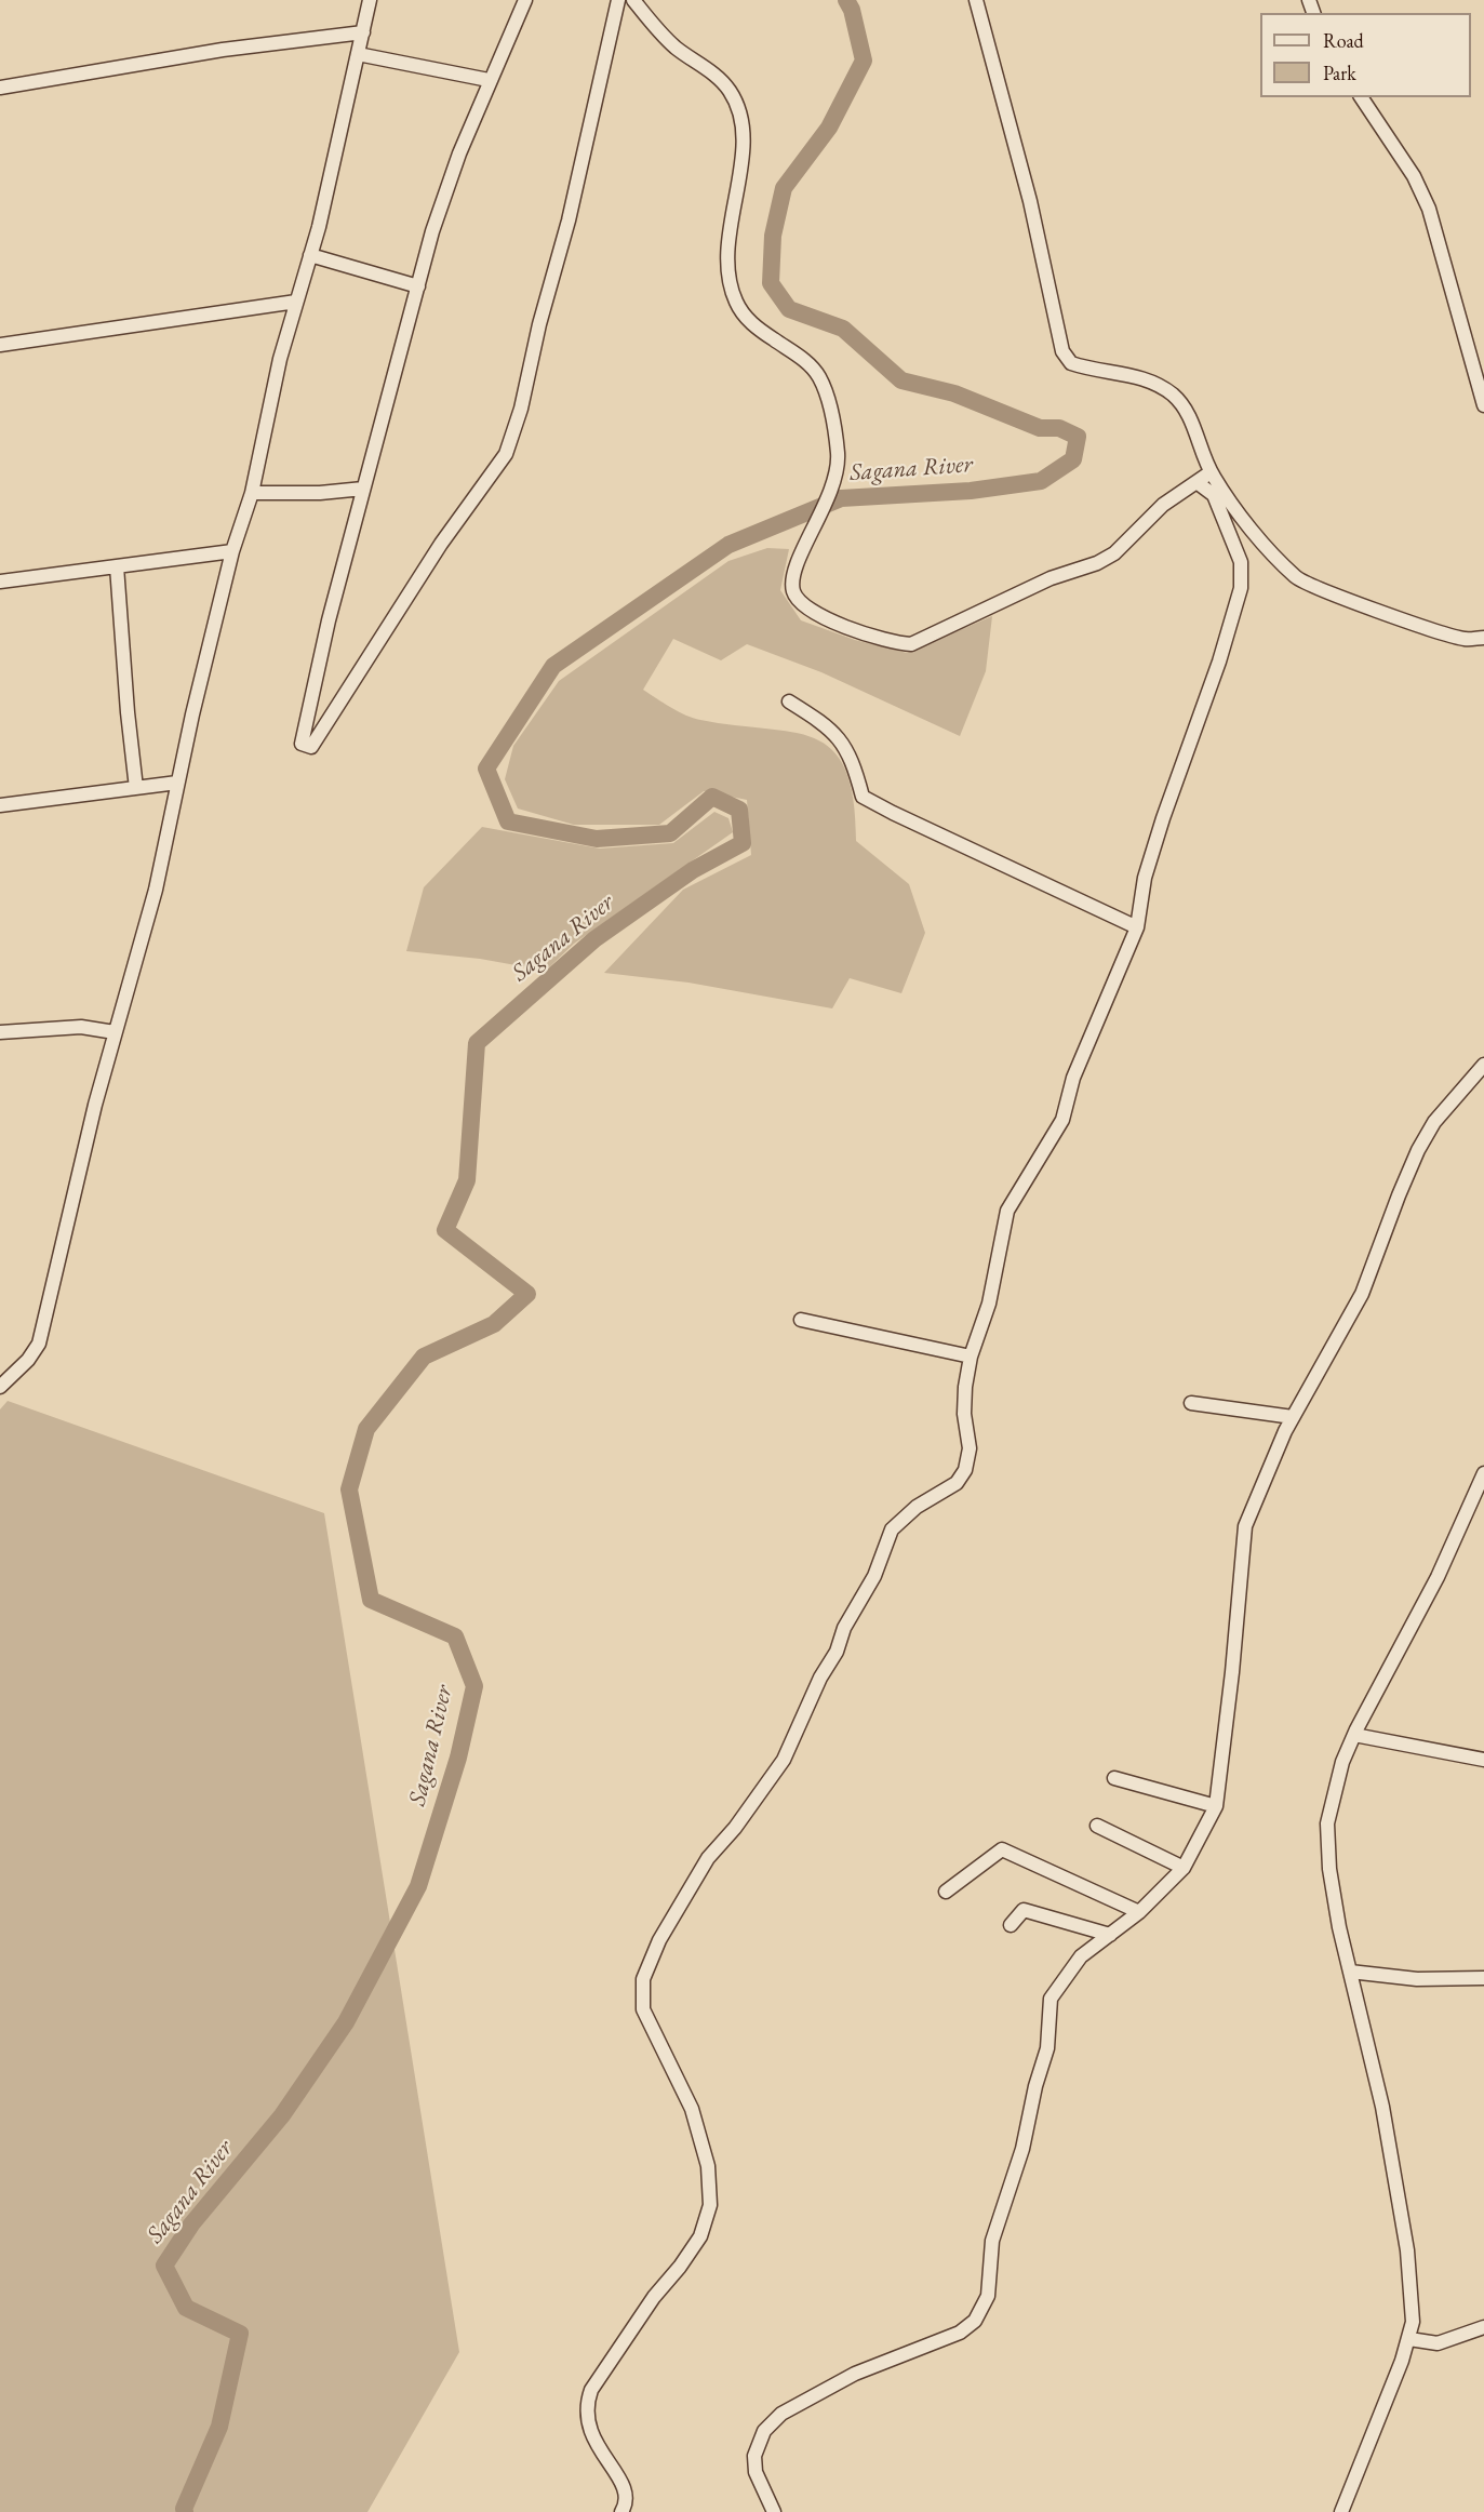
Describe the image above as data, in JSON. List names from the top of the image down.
{
  "water": ["Sagana River"],
  "legend": ["Road", "Park"]
}
